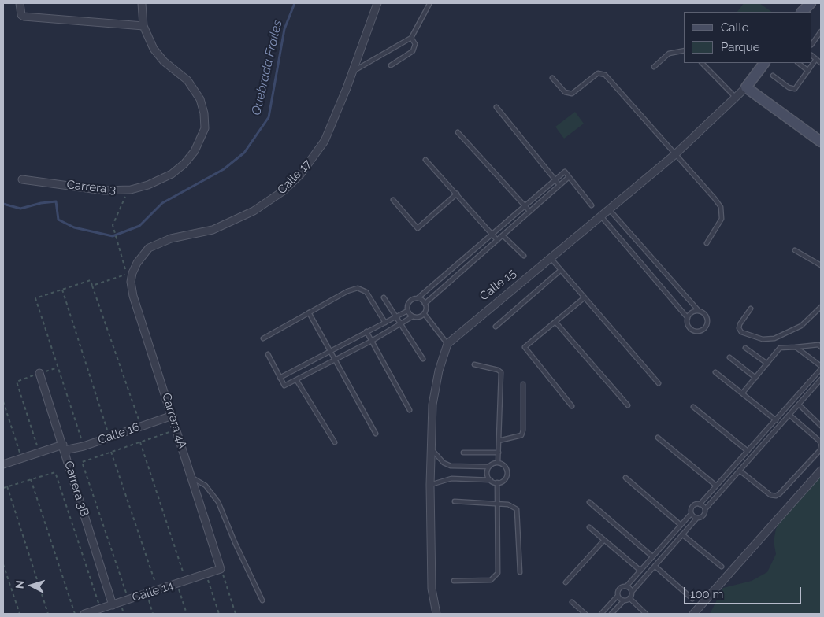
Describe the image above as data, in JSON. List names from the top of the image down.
{
  "streets": {
    "main road": ["Calle 15"],
    "street": [
      "Calle 17",
      "Carrera 3",
      "Carrera 4A",
      "Calle 16",
      "Carrera 3B",
      "Calle 14"
    ]
  },
  "crossings": [
    ["Calle 17", "Carrera 4A"],
    ["Carrera 4A", "Calle 16"],
    ["Carrera 4A", "Calle 14"],
    ["Calle 16", "Carrera 3B"],
    ["Carrera 3B", "Calle 14"]
  ],
  "water": ["Quebrada Frailes"],
  "legend": ["Calle", "Parque"],
  "scale_bar": "100 m",
  "north": "left"
}
